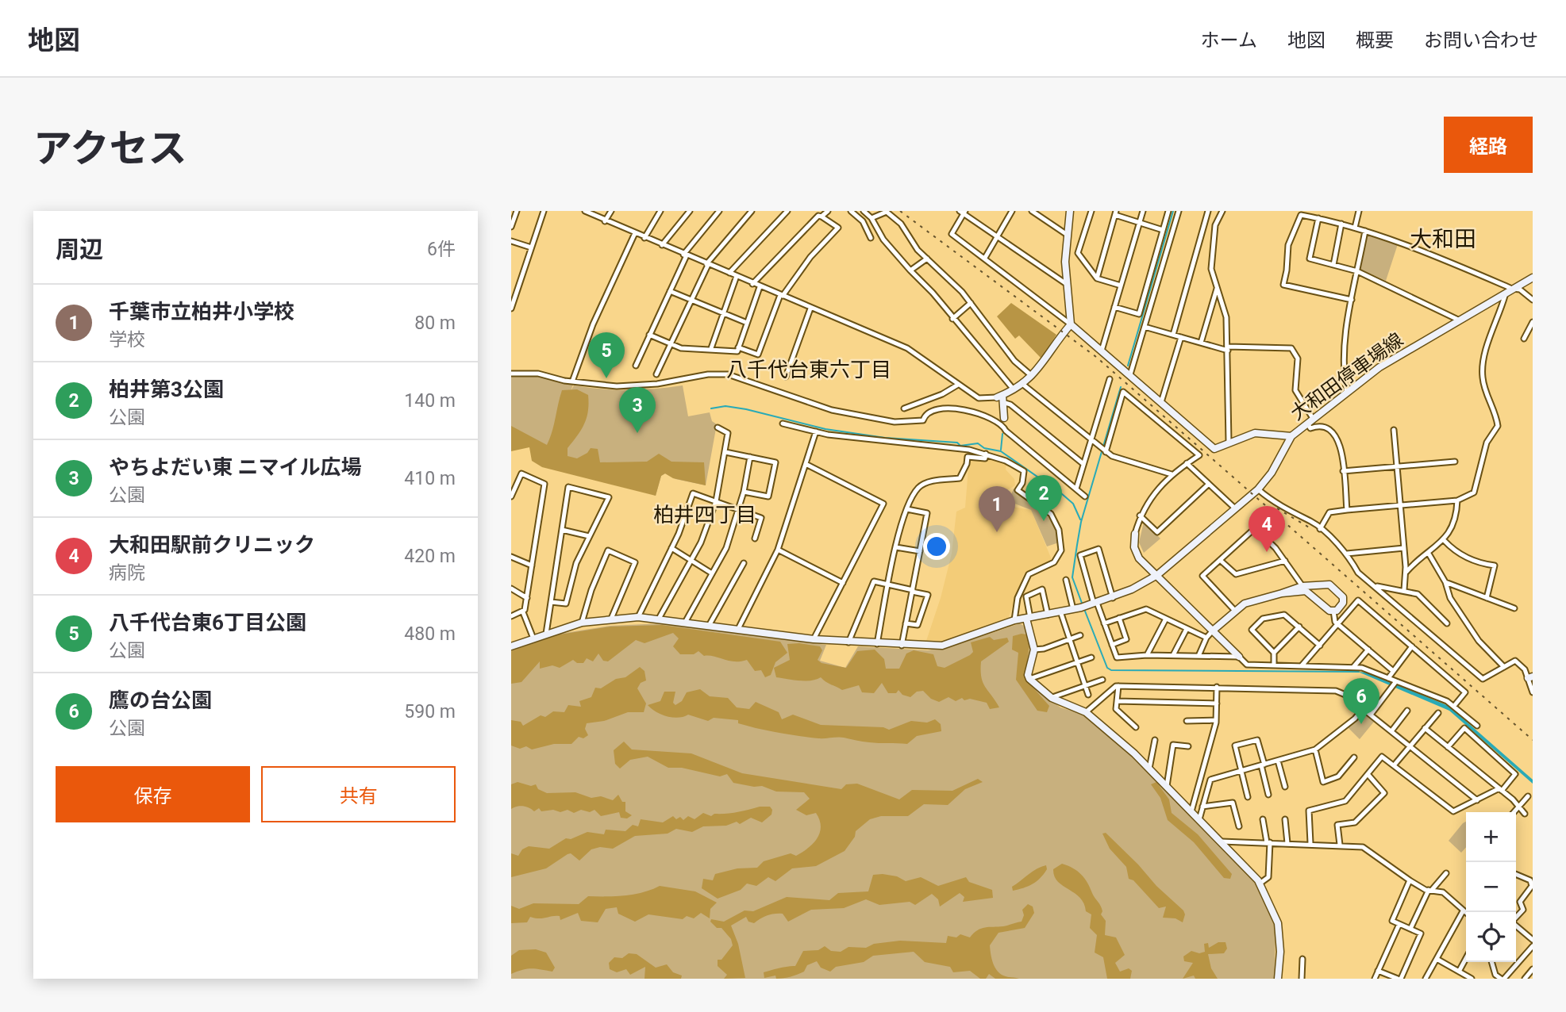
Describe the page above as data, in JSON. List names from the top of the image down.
{
  "streets": {
    "street": ["大和田停車場線"]
  },
  "districts": ["大和田", "八千代台東六丁目", "柏井四丁目"],
  "page": {
    "header": "地図",
    "nav": [
      "ホーム",
      "地図",
      "概要",
      "お問い合わせ"
    ],
    "title": "アクセス",
    "buttons": [
      "経路",
      ["保存", "共有"]
    ],
    "heading": ["周辺", "6件"],
    "list": [
      {
        "mark": "1",
        "name": "千葉市立柏井小学校",
        "note": "学校",
        "value": "80 m"
      },
      {
        "mark": "2",
        "name": "柏井第3公園",
        "note": "公園",
        "value": "140 m"
      },
      {
        "mark": "3",
        "name": "やちよだい東 ニマイル広場",
        "note": "公園",
        "value": "410 m"
      },
      {
        "mark": "4",
        "name": "大和田駅前クリニック",
        "note": "病院",
        "value": "420 m"
      },
      {
        "mark": "5",
        "name": "八千代台東6丁目公園",
        "note": "公園",
        "value": "480 m"
      },
      {
        "mark": "6",
        "name": "鷹の台公園",
        "note": "公園",
        "value": "590 m"
      }
    ],
    "pins": [
      "5",
      "3",
      "2",
      "1",
      "4",
      "6"
    ],
    "map_buttons": ["+", "−"]
  }
}
